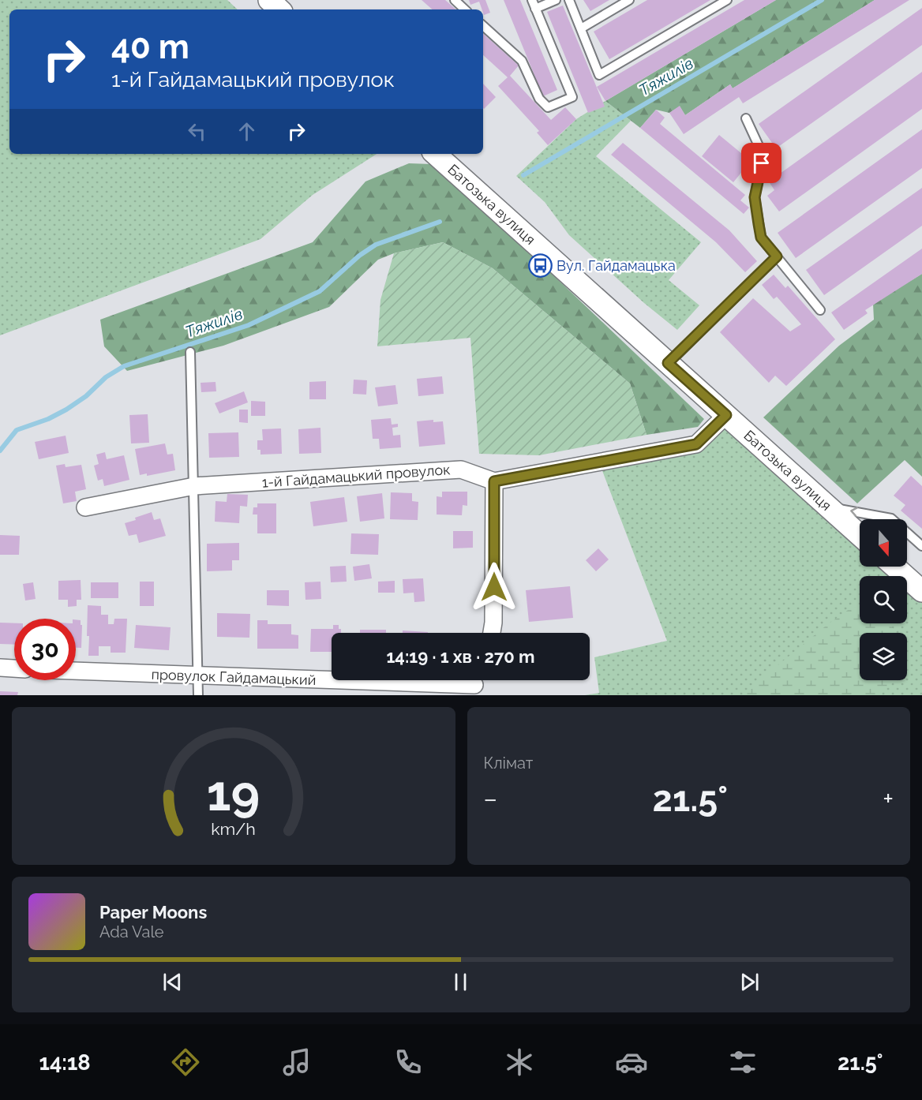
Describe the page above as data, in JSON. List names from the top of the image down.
{
  "streets": {
    "street": ["Батозька вулиця", "1-й Гайдамацький провулок", "провулок Гайдамацький"]
  },
  "water": ["Тяжилів"],
  "places": {
    "bus stop": ["Вул. Гайдамацька"]
  },
  "north": "bottom",
  "page": {
    "turn": ["40 m", "1-й Гайдамацький провулок"],
    "limit": "30",
    "trip": "14:19 · 1 хв · 270 m",
    "tile": "Клімат",
    "heat": ["−", "21.5°", "+"],
    "song": ["Paper Moons", "Ada Vale"],
    "tabs": ["14:18", "21.5°"],
    "gauge": ["19", "km/h"]
  }
}
